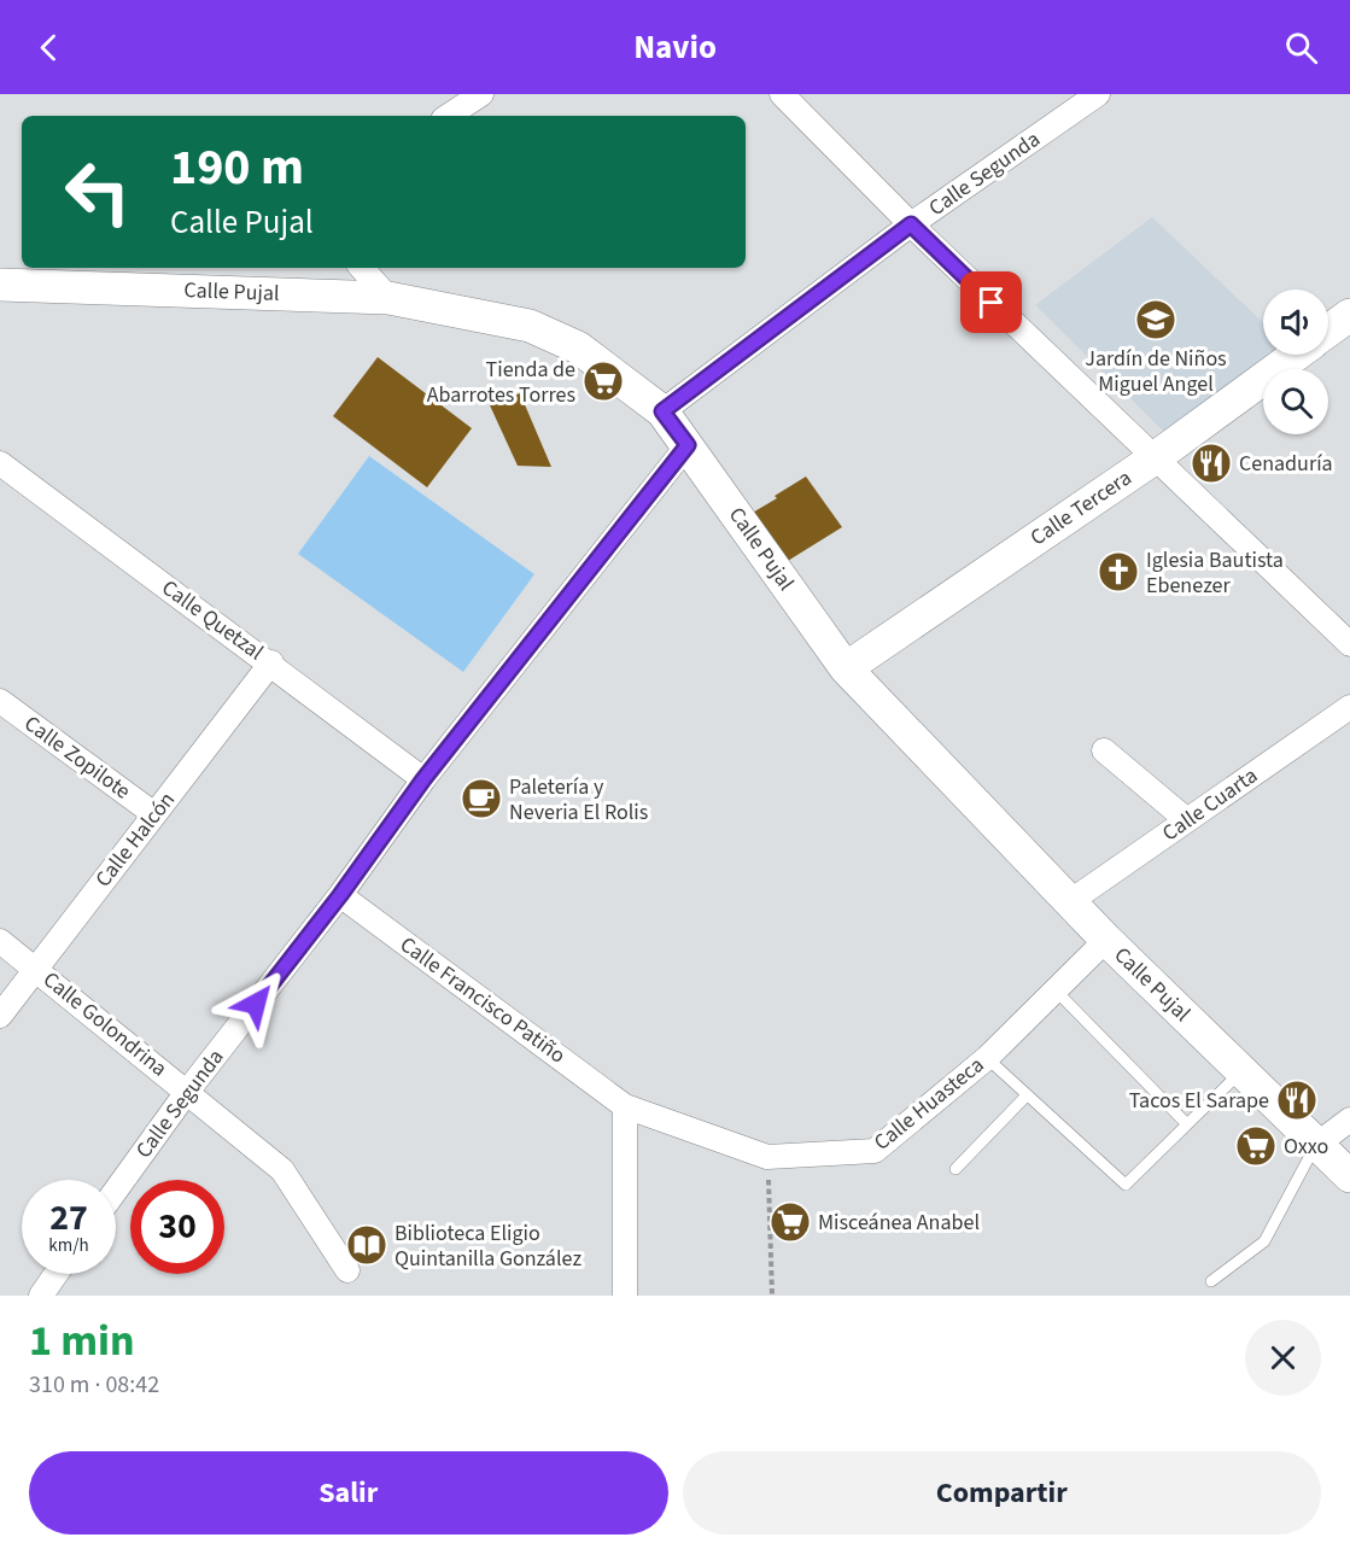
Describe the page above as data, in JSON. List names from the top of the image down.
{
  "streets": {
    "street": [
      "Calle Segunda",
      "Calle Pujal",
      "Calle Tercera",
      "Calle Quetzal",
      "Calle Zopilote",
      "Calle Cuarta",
      "Calle Halcón",
      "Calle Francisco Patiño",
      "Calle Golondrina",
      "Calle Huasteca"
    ]
  },
  "crossings": [
    ["Calle Segunda", "Calle Pujal"],
    ["Calle Segunda", "Calle Quetzal"],
    ["Calle Segunda", "Calle Francisco Patiño"],
    ["Calle Segunda", "Calle Golondrina"],
    ["Calle Pujal", "Calle Tercera"],
    ["Calle Pujal", "Calle Cuarta"],
    ["Calle Pujal", "Calle Huasteca"],
    ["Calle Quetzal", "Calle Halcón"],
    ["Calle Zopilote", "Calle Halcón"],
    ["Calle Halcón", "Calle Golondrina"],
    ["Calle Francisco Patiño", "Calle Huasteca"]
  ],
  "places": {
    "school or university": ["Jardín de Niños Miguel Angel"],
    "supermarket": ["Tienda de Abarrotes Torres", "Oxxo", "Misceánea Anabel"],
    "restaurant": ["Cenaduría", "Tacos El Sarape"],
    "church": ["Iglesia Bautista Ebenezer"],
    "cafe": ["Paletería y Neveria El Rolis"],
    "library": ["Biblioteca Eligio Quintanilla González"]
  },
  "page": {
    "header": "Navio",
    "turn": ["190 m", "Calle Pujal"],
    "speed": "27 km/h",
    "limit": "30",
    "heading": ["1 min", "310 m · 08:42"],
    "buttons": ["Salir", "Compartir"]
  }
}
